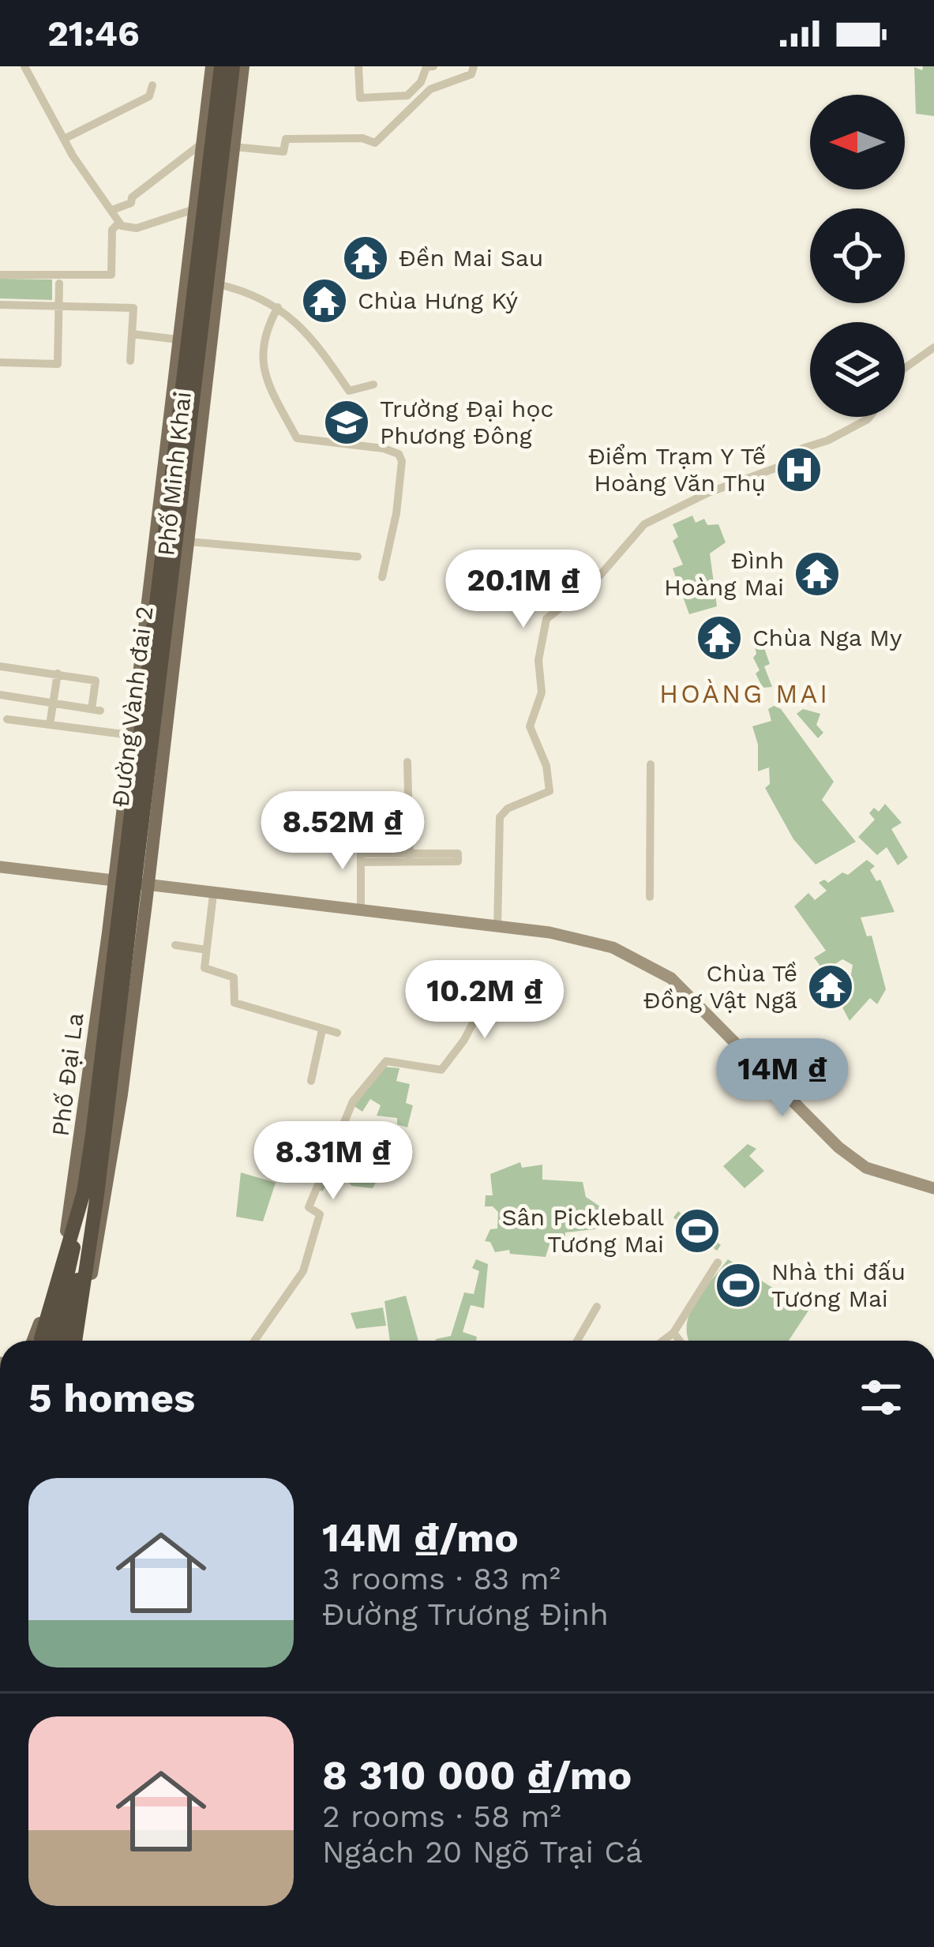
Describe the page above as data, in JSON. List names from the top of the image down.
{
  "streets": {
    "highway": ["Đường Vành đai 2"],
    "main road": ["Phố Minh Khai", "Phố Đại La"]
  },
  "crossings": [
    ["Phố Minh Khai", "Phố Đại La"]
  ],
  "districts": ["HOÀNG MAI"],
  "places": {
    "temple": [
      "Đền Mai Sau",
      "Chùa Hưng Ký",
      "Đình Hoàng Mai",
      "Chùa Nga My",
      "Chùa Tề Đồng Vật Ngã"
    ],
    "school or university": ["Trường Đại học Phương Đông"],
    "hospital": ["Điểm Trạm Y Tế Hoàng Văn Thụ"],
    "sports": ["Sân Pickleball Tương Mai", "Nhà thi đấu Tương Mai"]
  },
  "north": "left",
  "page": {
    "status": "21:46",
    "price": [
      "20.1M ₫",
      "8.52M ₫",
      "10.2M ₫",
      "14M ₫",
      "8.31M ₫"
    ],
    "heading": "5 homes",
    "list": [
      {
        "name": "14M ₫/mo",
        "note": "3 rooms · 83 m² · Đường Trương Định"
      },
      {
        "name": "8 310 000 ₫/mo",
        "note": "2 rooms · 58 m² · Ngách 20 Ngõ Trại Cá"
      }
    ]
  }
}
